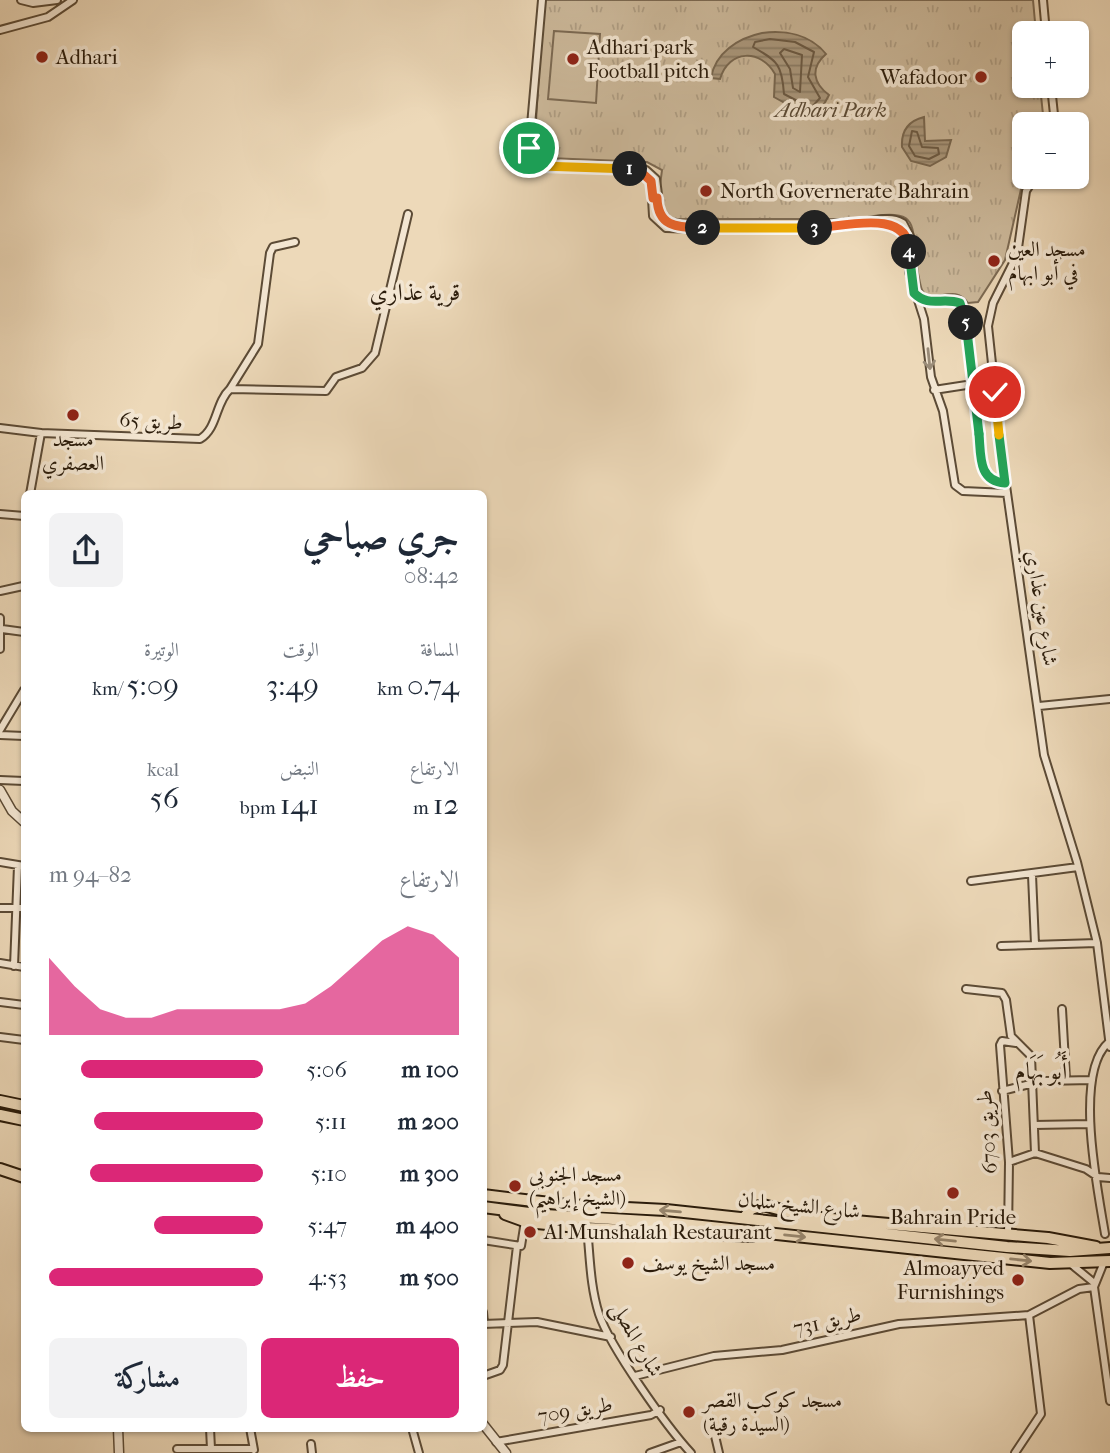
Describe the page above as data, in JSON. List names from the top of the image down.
{
  "streets": {
    "main road": ["شارع الشيخ سلمان"],
    "street": [
      "طريق 65",
      "شارع عين عذاري",
      "طريق 6703",
      "طريق 731",
      "شارع المصلى",
      "طريق 709"
    ]
  },
  "crossings": [
    ["طريق 731", "شارع المصلى"],
    ["شارع المصلى", "طريق 709"]
  ],
  "districts": ["قرية عذاري", "أَبُو بَهَام"],
  "parks": ["Adhari Park"],
  "places": [
    "Adhari",
    "Adhari park Football pitch",
    "Wafadoor",
    "North Governerate Bahrain",
    "مسجد العين في أبو ابهام",
    "مسجد العصفري",
    "مسجد الجنوبي (الشيخ إبراهيم)",
    "Bahrain Pride",
    "Al Munshalah Restaurant",
    "مسجد الشيخ يوسف",
    "Almoayyed Furnishings",
    "مسجد كوكب القصر (السيدة رقية)"
  ],
  "page": {
    "map_buttons": ["+", "−"],
    "pins": [
      "1",
      "2",
      "3",
      "4",
      "5"
    ],
    "heading": ["جري صباحي", "08:42"],
    "stats": [
      ["المسافة", "0.74 km"],
      ["الوقت", "3:49"],
      ["الوتيرة", "5:09 /km"],
      ["الارتفاع", "12 m"],
      ["النبض", "141 bpm"],
      ["kcal", "56"]
    ],
    "chart": ["الارتفاع", "82–94 m"],
    "list": [
      {
        "name": "100 m",
        "note": "5:06"
      },
      {
        "name": "200 m",
        "note": "5:11"
      },
      {
        "name": "300 m",
        "note": "5:10"
      },
      {
        "name": "400 m",
        "note": "5:47"
      },
      {
        "name": "500 m",
        "note": "4:53"
      }
    ],
    "buttons": ["حفظ", "مشاركة"]
  }
}
